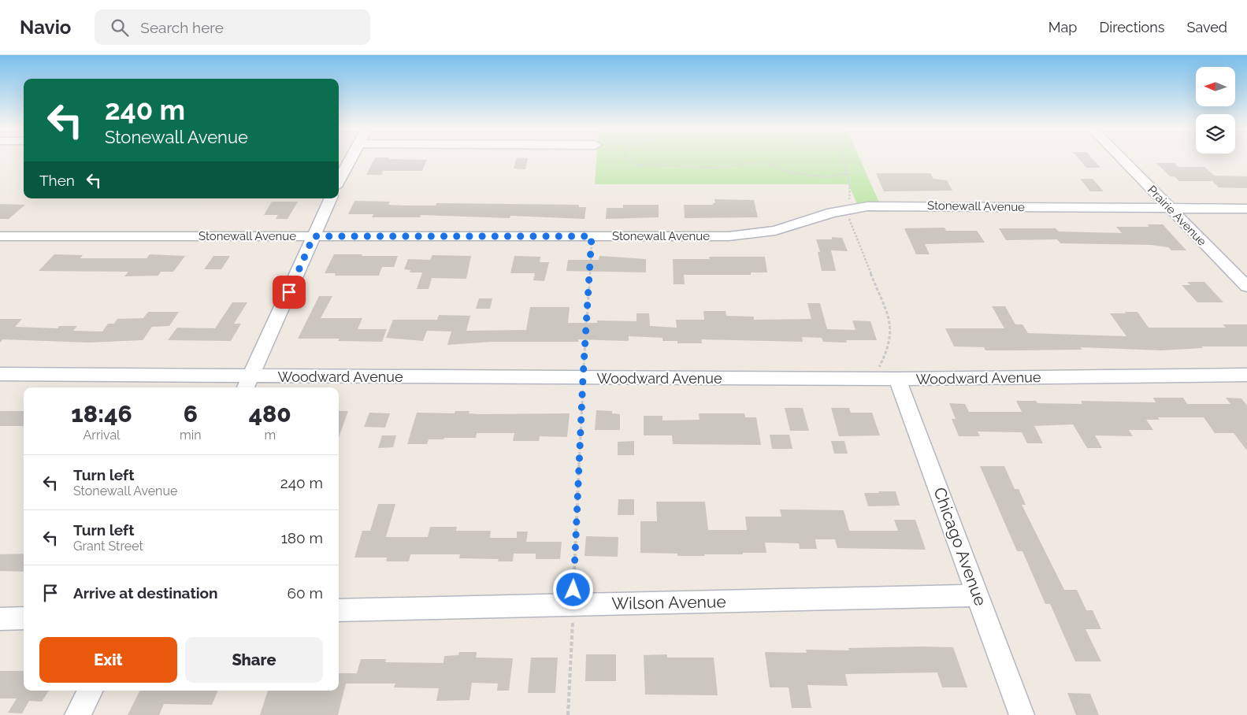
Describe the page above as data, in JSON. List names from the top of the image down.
{
  "streets": {
    "street": [
      "Stonewall Avenue",
      "Prairie Avenue",
      "Woodward Avenue",
      "Chicago Avenue",
      "Wilson Avenue"
    ]
  },
  "crossings": [
    ["Stonewall Avenue", "Prairie Avenue"],
    ["Woodward Avenue", "Chicago Avenue"],
    ["Chicago Avenue", "Wilson Avenue"]
  ],
  "north": "left",
  "page": {
    "header": "Navio",
    "search": "Search here",
    "nav": ["Map", "Directions", "Saved"],
    "turn": ["240 m", "Stonewall Avenue"],
    "then": "Then",
    "eta": [
      "18:46",
      "Arrival",
      "6",
      "min",
      "480",
      "m"
    ],
    "list": [
      {
        "name": "Turn left",
        "note": "Stonewall Avenue",
        "value": "240 m"
      },
      {
        "name": "Turn left",
        "note": "Grant Street",
        "value": "180 m"
      },
      {
        "name": "Arrive at destination",
        "value": "60 m"
      }
    ],
    "buttons": ["Exit", "Share"]
  }
}
